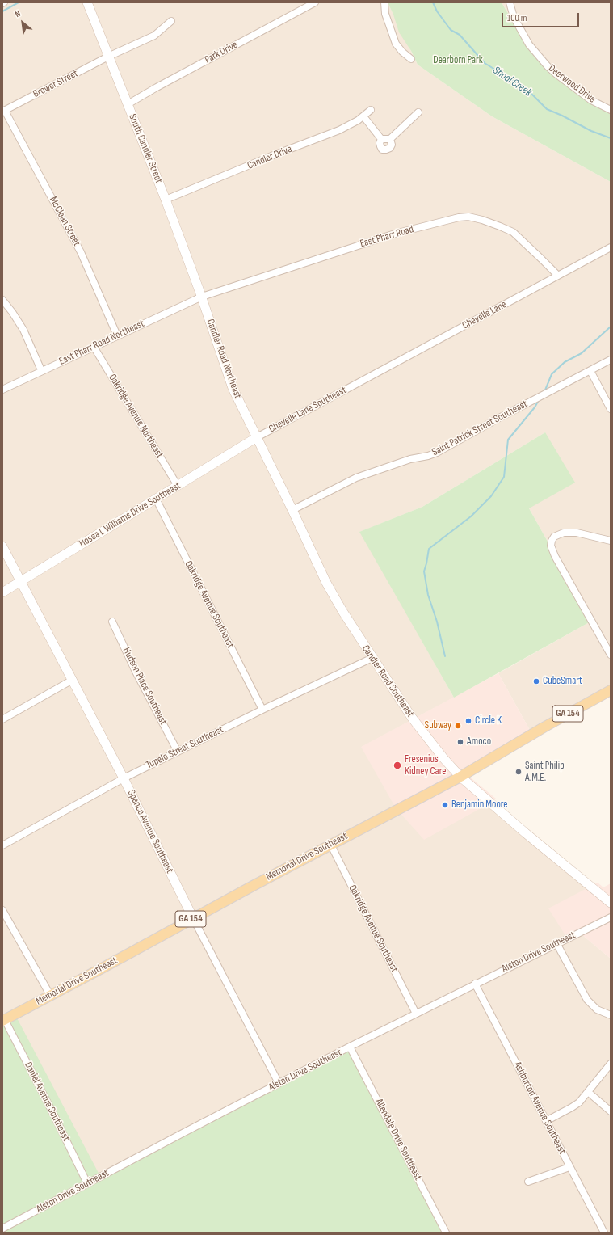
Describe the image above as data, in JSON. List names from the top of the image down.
{
  "streets": {
    "main road": [
      "South Candler Street",
      "Candler Road Northeast",
      "Hosea L Williams Drive Southeast",
      "Candler Road Southeast",
      "GA 154",
      "Spence Avenue Southeast",
      "Memorial Drive Southeast"
    ],
    "street": [
      "Park Drive",
      "Brower Street",
      "Deerwood Drive",
      "Candler Drive",
      "McClean Street",
      "East Pharr Road",
      "Chevelle Lane",
      "East Pharr Road Northeast",
      "Chevelle Lane Southeast",
      "Oakridge Avenue Northeast",
      "Saint Patrick Street Southeast",
      "Oakridge Avenue Southeast",
      "Hudson Place Southeast",
      "Tupelo Street Southeast",
      "Alston Drive Southeast",
      "Daniel Avenue Southeast",
      "Ashburton Avenue Southeast",
      "Allendale Drive Southeast"
    ]
  },
  "crossings": [
    ["Park Drive", "South Candler Street"],
    ["Brower Street", "South Candler Street"],
    ["Brower Street", "McClean Street"],
    ["South Candler Street", "Candler Drive"],
    ["South Candler Street", "East Pharr Road"],
    ["South Candler Street", "East Pharr Road Northeast"],
    ["South Candler Street", "Candler Road Northeast"],
    ["McClean Street", "East Pharr Road Northeast"],
    ["East Pharr Road", "Chevelle Lane"],
    ["East Pharr Road", "East Pharr Road Northeast"],
    ["East Pharr Road", "Candler Road Northeast"],
    ["Chevelle Lane", "Chevelle Lane Southeast"],
    ["East Pharr Road Northeast", "Candler Road Northeast"],
    ["East Pharr Road Northeast", "Oakridge Avenue Northeast"],
    ["Candler Road Northeast", "Chevelle Lane Southeast"],
    ["Candler Road Northeast", "Hosea L Williams Drive Southeast"],
    ["Candler Road Northeast", "Candler Road Southeast"],
    ["Chevelle Lane Southeast", "Hosea L Williams Drive Southeast"],
    ["Chevelle Lane Southeast", "Candler Road Southeast"],
    ["Oakridge Avenue Northeast", "Hosea L Williams Drive Southeast"],
    ["Saint Patrick Street Southeast", "Candler Road Southeast"],
    ["Hosea L Williams Drive Southeast", "Oakridge Avenue Southeast"],
    ["Hosea L Williams Drive Southeast", "Candler Road Southeast"],
    ["Hosea L Williams Drive Southeast", "Spence Avenue Southeast"],
    ["Oakridge Avenue Southeast", "Tupelo Street Southeast"],
    ["Oakridge Avenue Southeast", "Memorial Drive Southeast"],
    ["Oakridge Avenue Southeast", "Alston Drive Southeast"],
    ["Candler Road Southeast", "Tupelo Street Southeast"],
    ["Candler Road Southeast", "Memorial Drive Southeast"],
    ["Hudson Place Southeast", "Tupelo Street Southeast"],
    ["Tupelo Street Southeast", "Spence Avenue Southeast"],
    ["Spence Avenue Southeast", "Memorial Drive Southeast"],
    ["Spence Avenue Southeast", "Alston Drive Southeast"],
    ["Memorial Drive Southeast", "Daniel Avenue Southeast"],
    ["Alston Drive Southeast", "Daniel Avenue Southeast"],
    ["Alston Drive Southeast", "Ashburton Avenue Southeast"],
    ["Alston Drive Southeast", "Allendale Drive Southeast"]
  ],
  "water": ["Shoal Creek"],
  "parks": ["Dearborn Park"],
  "places": [
    "CubeSmart",
    "Circle K",
    "Subway",
    "Amoco",
    "Fresenius Kidney Care",
    "Saint Philip A.M.E.",
    "Benjamin Moore"
  ],
  "scale_bar": "100 m",
  "north": "top left"
}
